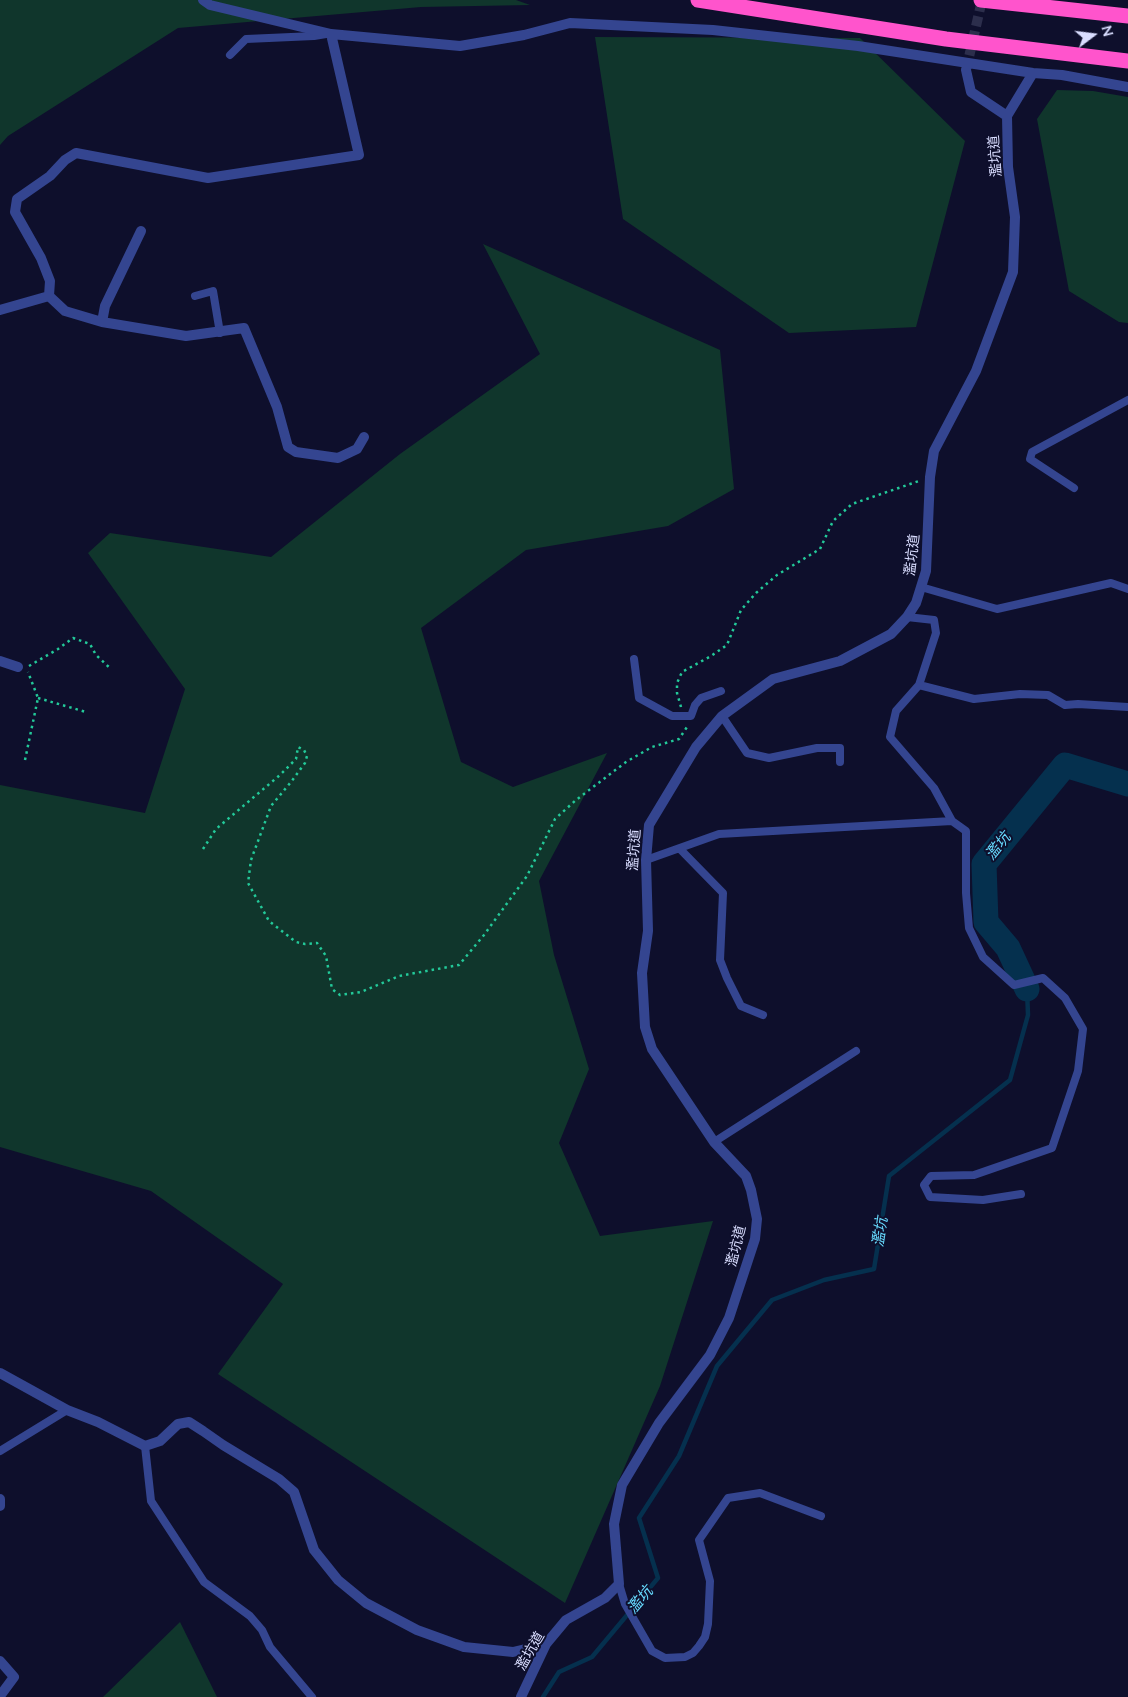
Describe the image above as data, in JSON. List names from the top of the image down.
{
  "streets": {
    "street": ["濫坑道"]
  },
  "water": ["濫坑"],
  "north": "right"
}
